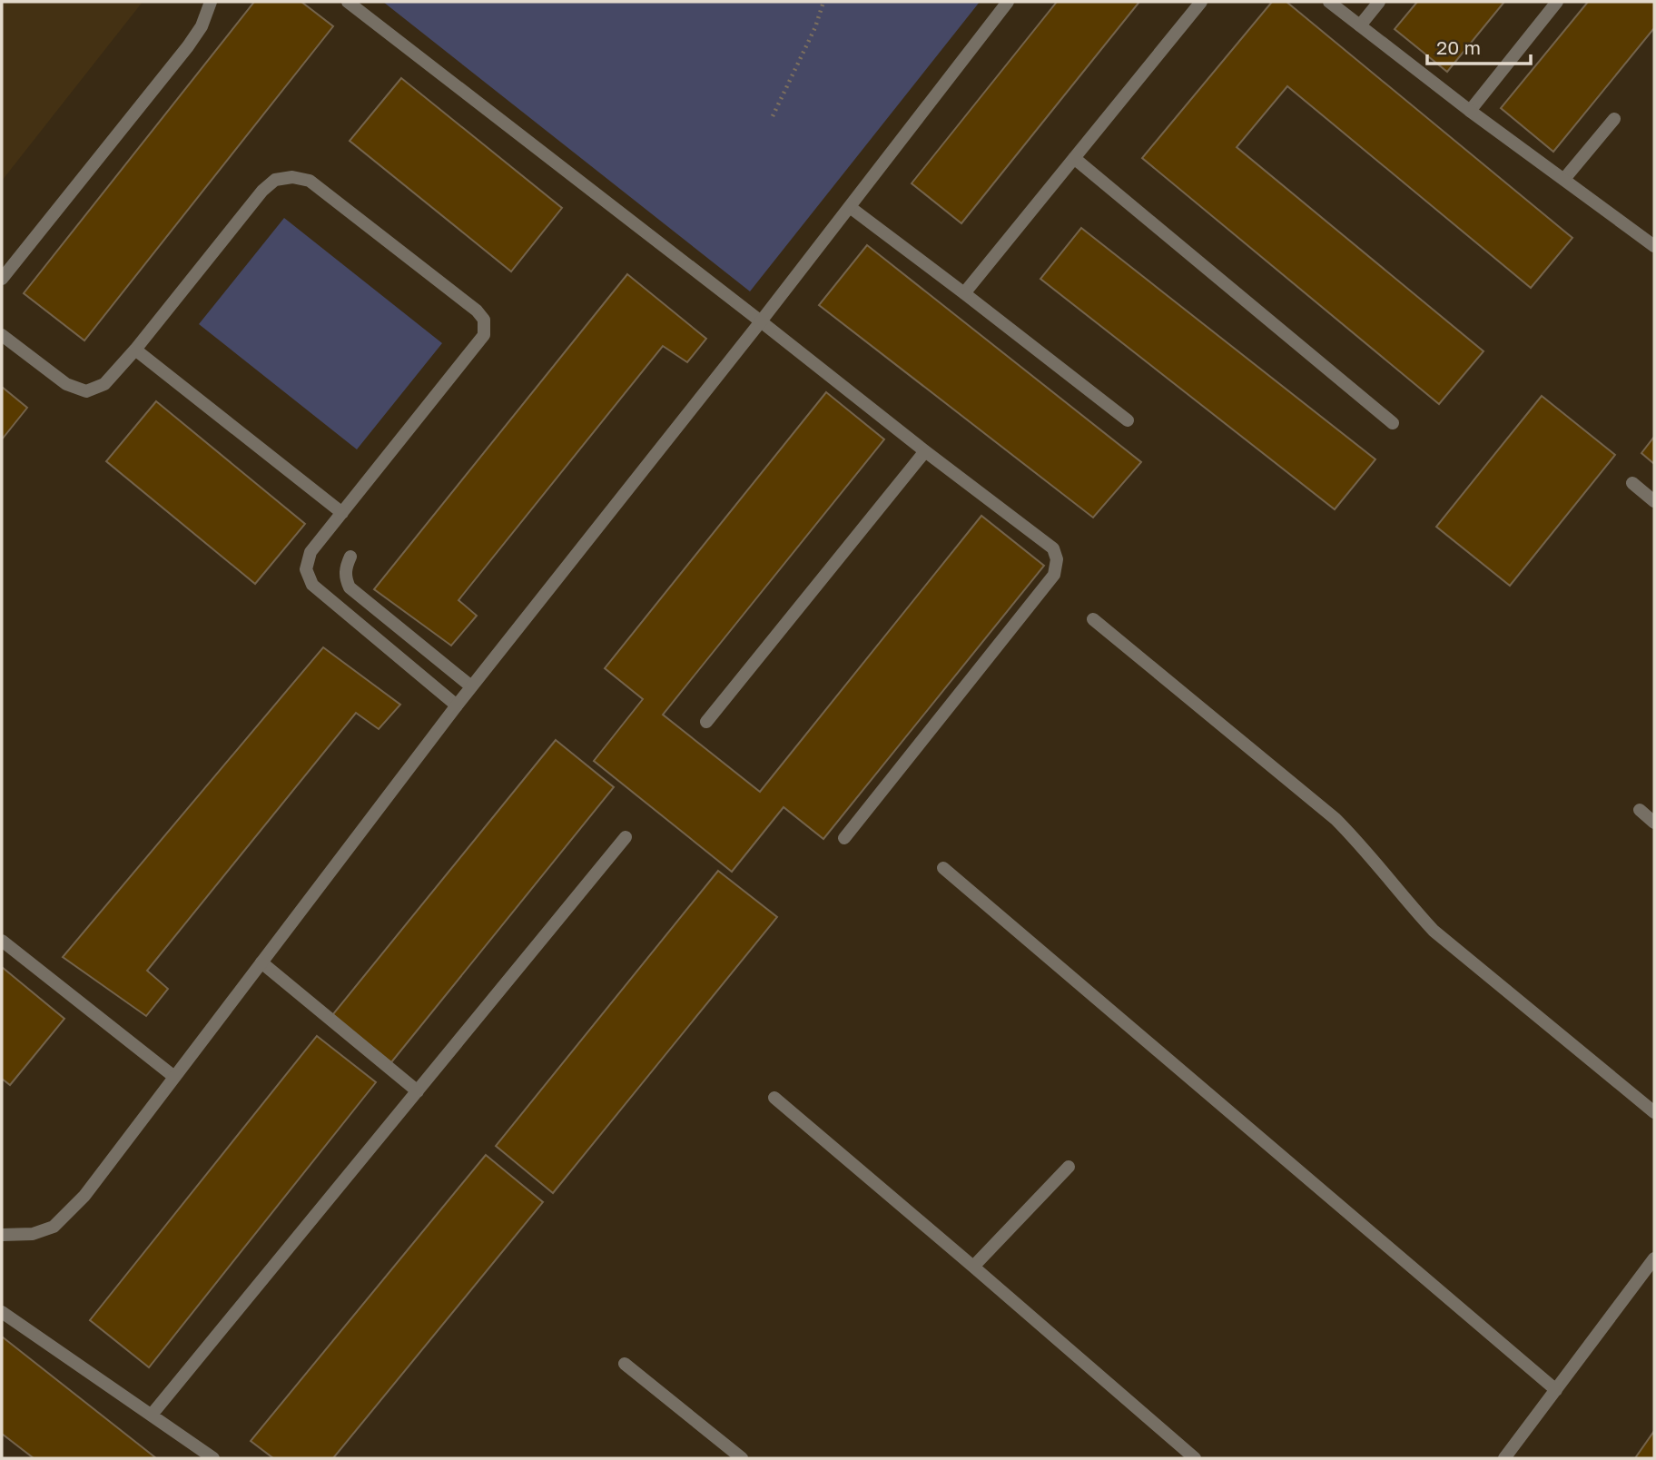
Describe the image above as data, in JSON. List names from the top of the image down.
{
  "scale_bar": "20 m"
}
